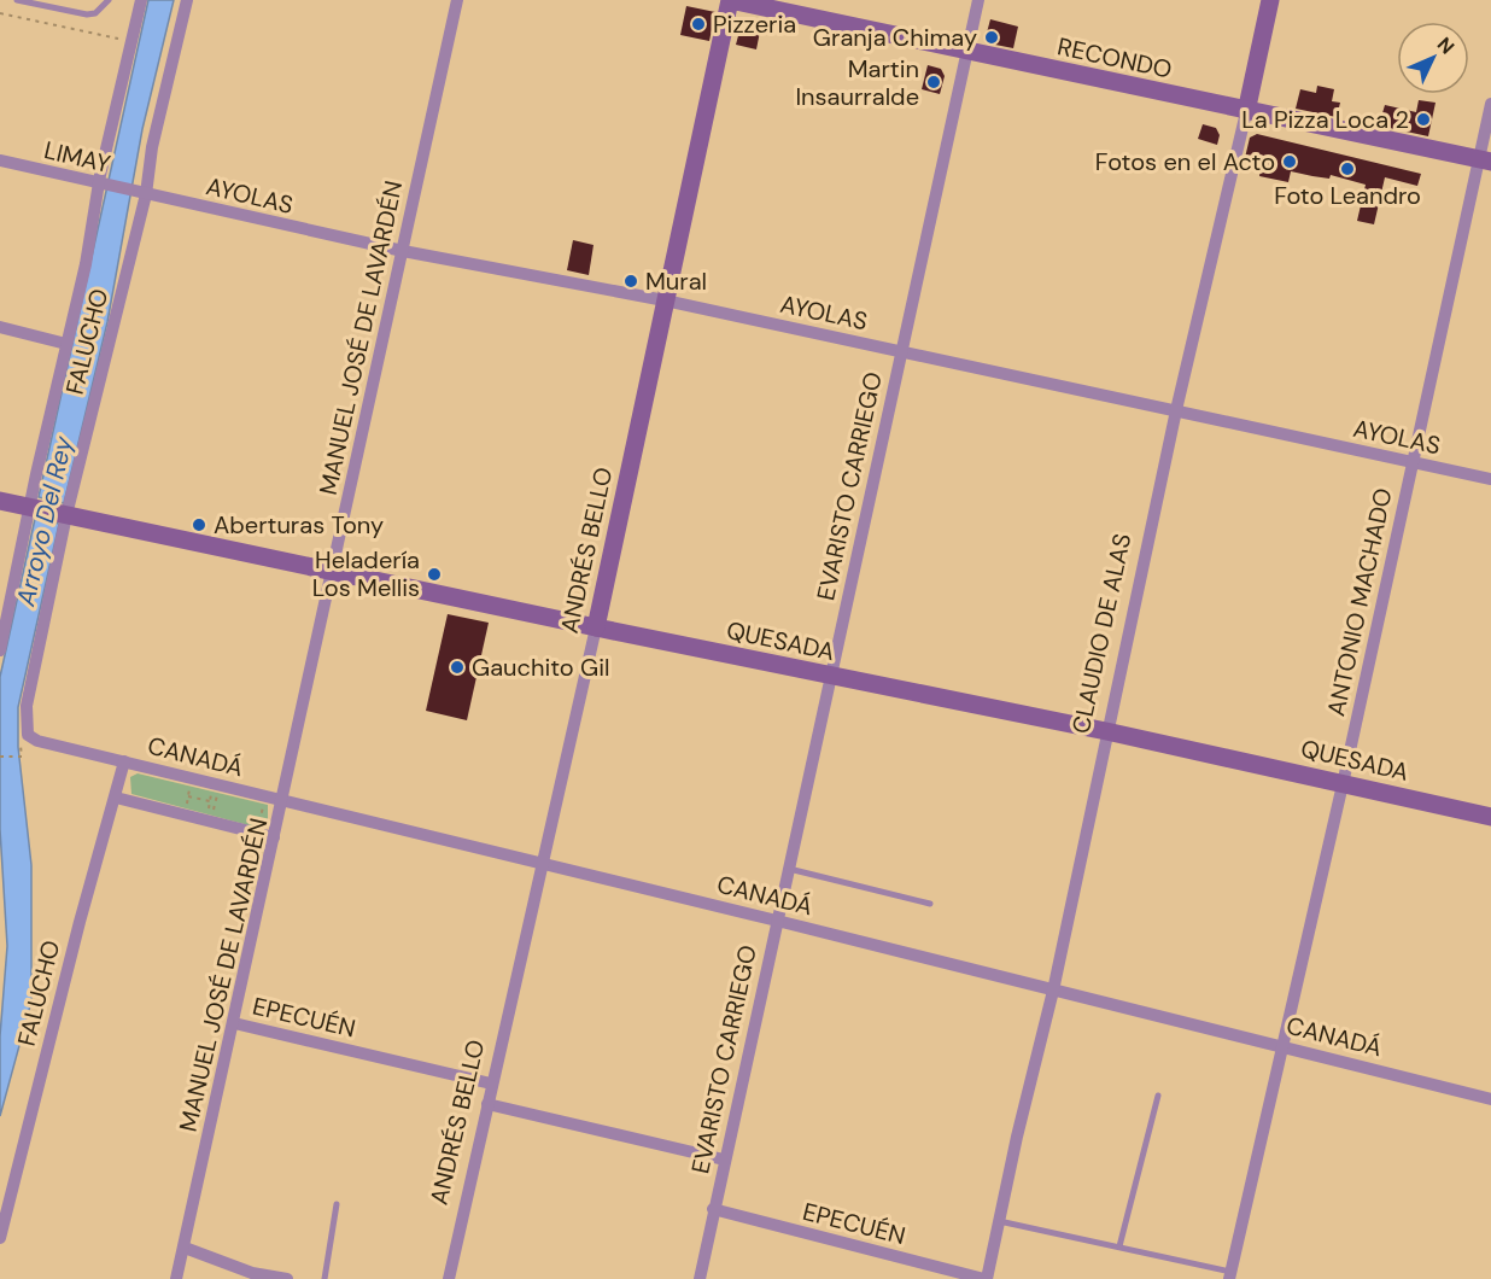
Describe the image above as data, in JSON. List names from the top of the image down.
{
  "streets": {
    "street": [
      "RECONDO",
      "LIMAY",
      "AYOLAS",
      "MANUEL JOSÉ DE LAVARDÉN",
      "FALUCHO",
      "EVARISTO CARRIEGO",
      "ANDRÉS BELLO",
      "ANTONIO MACHADO",
      "CLAUDIO DE ALAS",
      "QUESADA",
      "CANADÁ",
      "EPECUÉN"
    ]
  },
  "crossings": [
    ["RECONDO", "EVARISTO CARRIEGO"],
    ["RECONDO", "ANDRÉS BELLO"],
    ["RECONDO", "ANTONIO MACHADO"],
    ["RECONDO", "CLAUDIO DE ALAS"],
    ["LIMAY", "AYOLAS"],
    ["LIMAY", "FALUCHO"],
    ["AYOLAS", "MANUEL JOSÉ DE LAVARDÉN"],
    ["AYOLAS", "FALUCHO"],
    ["AYOLAS", "EVARISTO CARRIEGO"],
    ["AYOLAS", "ANDRÉS BELLO"],
    ["AYOLAS", "ANTONIO MACHADO"],
    ["AYOLAS", "CLAUDIO DE ALAS"],
    ["MANUEL JOSÉ DE LAVARDÉN", "QUESADA"],
    ["MANUEL JOSÉ DE LAVARDÉN", "CANADÁ"],
    ["MANUEL JOSÉ DE LAVARDÉN", "EPECUÉN"],
    ["FALUCHO", "QUESADA"],
    ["FALUCHO", "CANADÁ"],
    ["EVARISTO CARRIEGO", "QUESADA"],
    ["EVARISTO CARRIEGO", "CANADÁ"],
    ["EVARISTO CARRIEGO", "EPECUÉN"],
    ["ANDRÉS BELLO", "QUESADA"],
    ["ANDRÉS BELLO", "CANADÁ"],
    ["ANDRÉS BELLO", "EPECUÉN"],
    ["ANTONIO MACHADO", "QUESADA"],
    ["ANTONIO MACHADO", "CANADÁ"],
    ["CLAUDIO DE ALAS", "QUESADA"],
    ["CLAUDIO DE ALAS", "CANADÁ"],
    ["CLAUDIO DE ALAS", "EPECUÉN"]
  ],
  "water": ["Arroyo Del Rey"],
  "places": [
    "Pizzeria",
    "Granja Chimay",
    "Martin Insaurralde",
    "La Pizza Loca 2",
    "Fotos en el Acto",
    "Foto Leandro",
    "Mural",
    "Aberturas Tony",
    "Heladería Los Mellis",
    "Gauchito Gil"
  ],
  "north": "top right"
}
